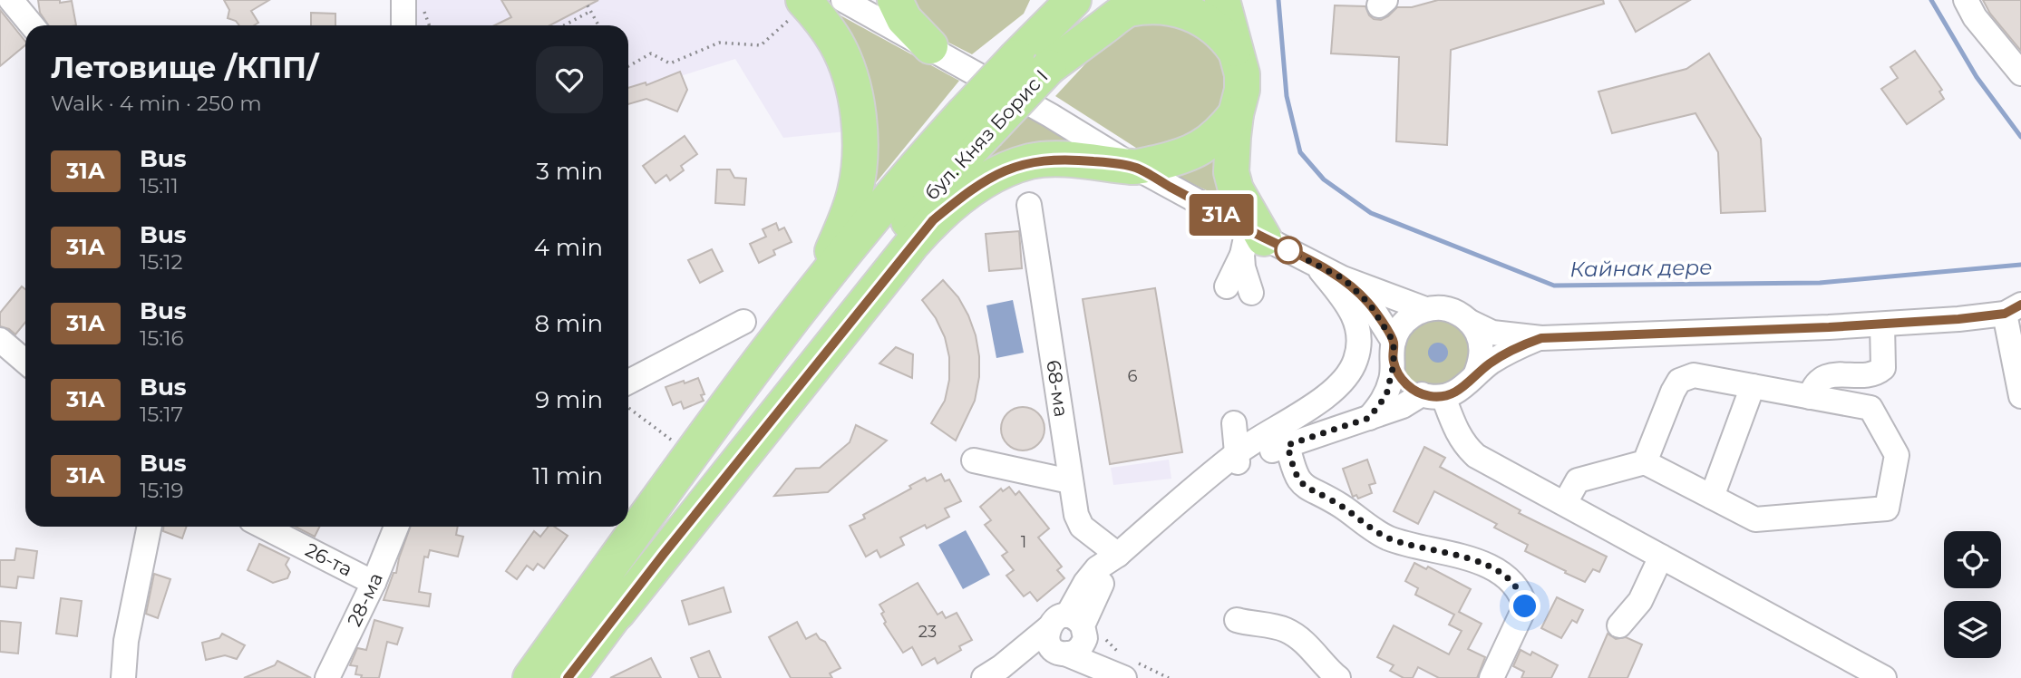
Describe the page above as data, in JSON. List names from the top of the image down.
{
  "streets": {
    "highway": ["бул. Княз Борис I"],
    "street": ["68-ма", "26-та", "28-ма"]
  },
  "crossings": [
    ["26-та", "28-ма"]
  ],
  "water": ["Кайнак дере"],
  "lines": ["bus line 31А"],
  "house_numbers": ["6", "1", "23"],
  "page": {
    "on_map": "31А",
    "heading": ["Летовище /КПП/", "Walk · 4 min · 250 m"],
    "list": [
      {
        "mark": "31А",
        "name": "Bus",
        "note": "15:11",
        "value": "3 min"
      },
      {
        "mark": "31А",
        "name": "Bus",
        "note": "15:12",
        "value": "4 min"
      },
      {
        "mark": "31А",
        "name": "Bus",
        "note": "15:16",
        "value": "8 min"
      },
      {
        "mark": "31А",
        "name": "Bus",
        "note": "15:17",
        "value": "9 min"
      },
      {
        "mark": "31А",
        "name": "Bus",
        "note": "15:19",
        "value": "11 min"
      }
    ]
  }
}
